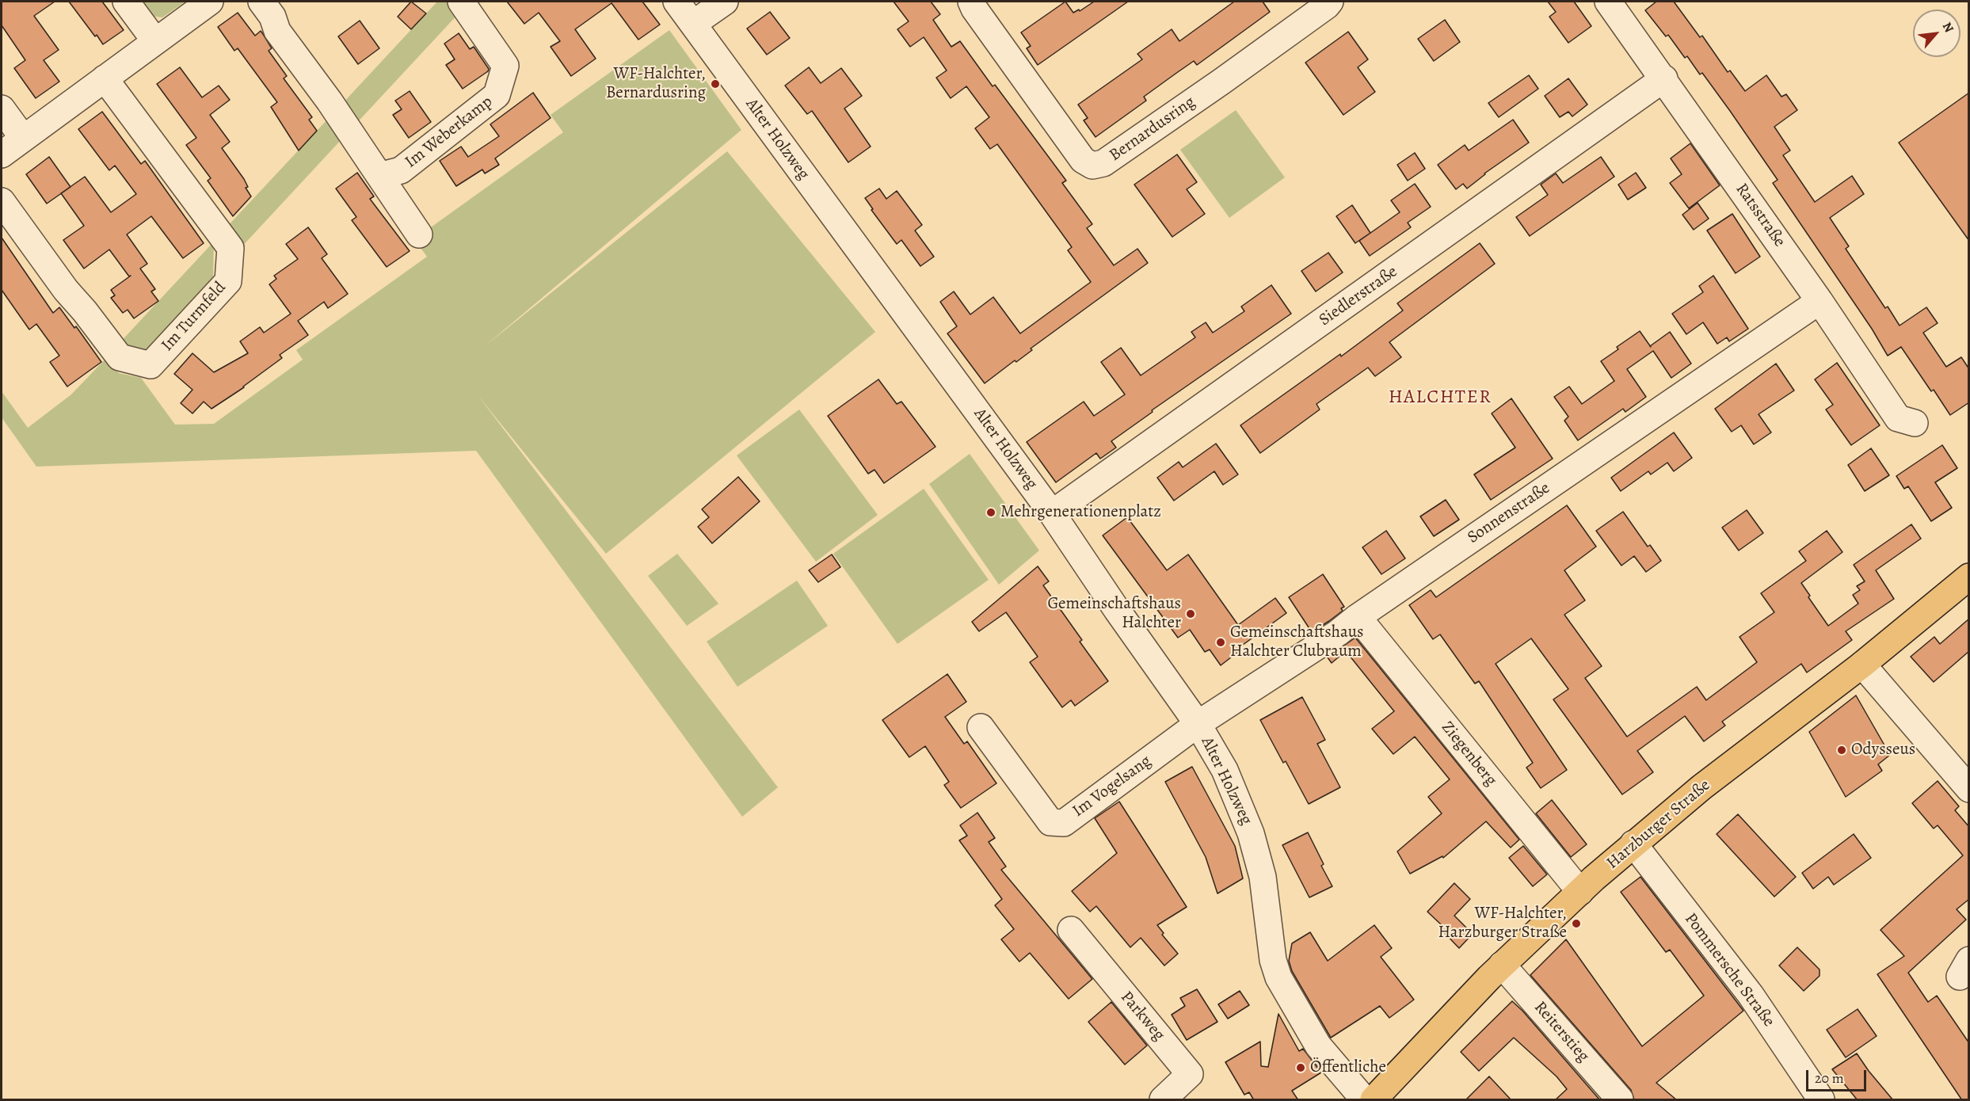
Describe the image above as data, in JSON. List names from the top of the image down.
{
  "streets": {
    "main road": ["Harzburger Straße"],
    "street": [
      "Bernardusring",
      "Im Weberkamp",
      "Alter Holzweg",
      "Ratsstraße",
      "Siedlerstraße",
      "Im Turmfeld",
      "Sonnenstraße",
      "Ziegenberg",
      "Im Vogelsang",
      "Pommersche Straße",
      "Parkweg",
      "Reiterstieg"
    ]
  },
  "crossings": [
    ["Alter Holzweg", "Siedlerstraße"],
    ["Alter Holzweg", "Sonnenstraße"],
    ["Alter Holzweg", "Im Vogelsang"],
    ["Ratsstraße", "Siedlerstraße"],
    ["Ratsstraße", "Sonnenstraße"],
    ["Sonnenstraße", "Ziegenberg"],
    ["Sonnenstraße", "Im Vogelsang"],
    ["Ziegenberg", "Harzburger Straße"],
    ["Harzburger Straße", "Pommersche Straße"],
    ["Harzburger Straße", "Reiterstieg"]
  ],
  "districts": ["HALCHTER"],
  "places": [
    "WF-Halchter, Bernardusring",
    "Mehrgenerationenplatz",
    "Gemeinschaftshaus Halchter",
    "Gemeinschaftshaus Halchter Clubraum",
    "Odysseus",
    "WF-Halchter, Harzburger Straße",
    "Öffentliche"
  ],
  "scale_bar": "20 m",
  "north": "top right"
}
